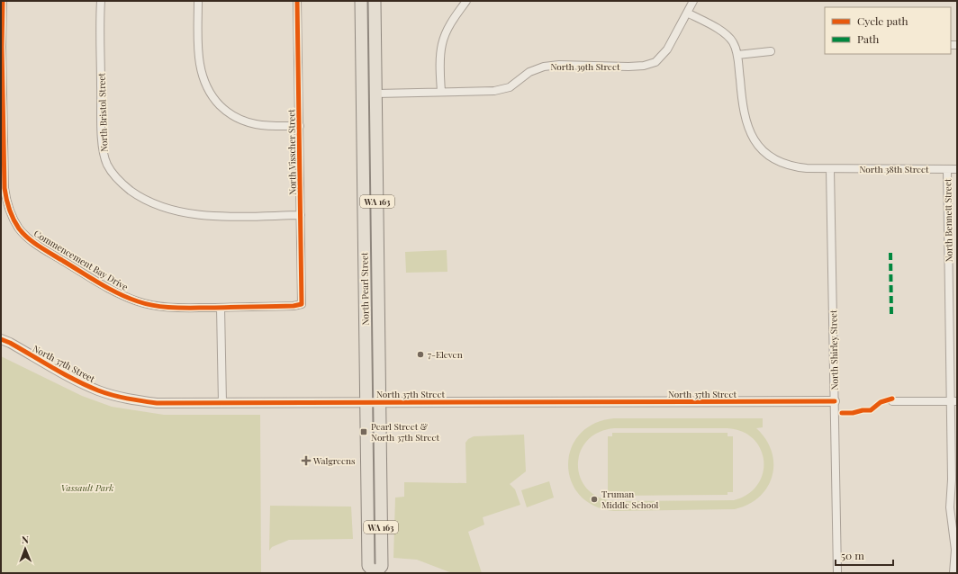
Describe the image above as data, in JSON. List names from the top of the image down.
{
  "streets": {
    "main road": ["WA 163", "North Pearl Street"],
    "street": [
      "North 39th Street",
      "North Bristol Street",
      "North Visscher Street",
      "North 38th Street",
      "North Bennett Street",
      "Commencement Bay Drive",
      "North Shirley Street",
      "North 37th Street"
    ]
  },
  "crossings": [
    ["North 39th Street", "North 38th Street"],
    ["North 39th Street", "North Pearl Street"],
    ["North Bristol Street", "North Visscher Street"],
    ["North Visscher Street", "Commencement Bay Drive"],
    ["North 38th Street", "North Bennett Street"],
    ["North 38th Street", "North Shirley Street"],
    ["North Pearl Street", "North 37th Street"],
    ["North Shirley Street", "North 37th Street"]
  ],
  "parks": ["Vassault Park"],
  "places": {
    "other": ["7-Eleven", "Truman Middle School"],
    "transit": ["Pearl Street & North 37th Street"],
    "health": ["Walgreens"]
  },
  "legend": ["Cycle path", "Path"],
  "scale_bar": "50 m",
  "north": "top"
}
